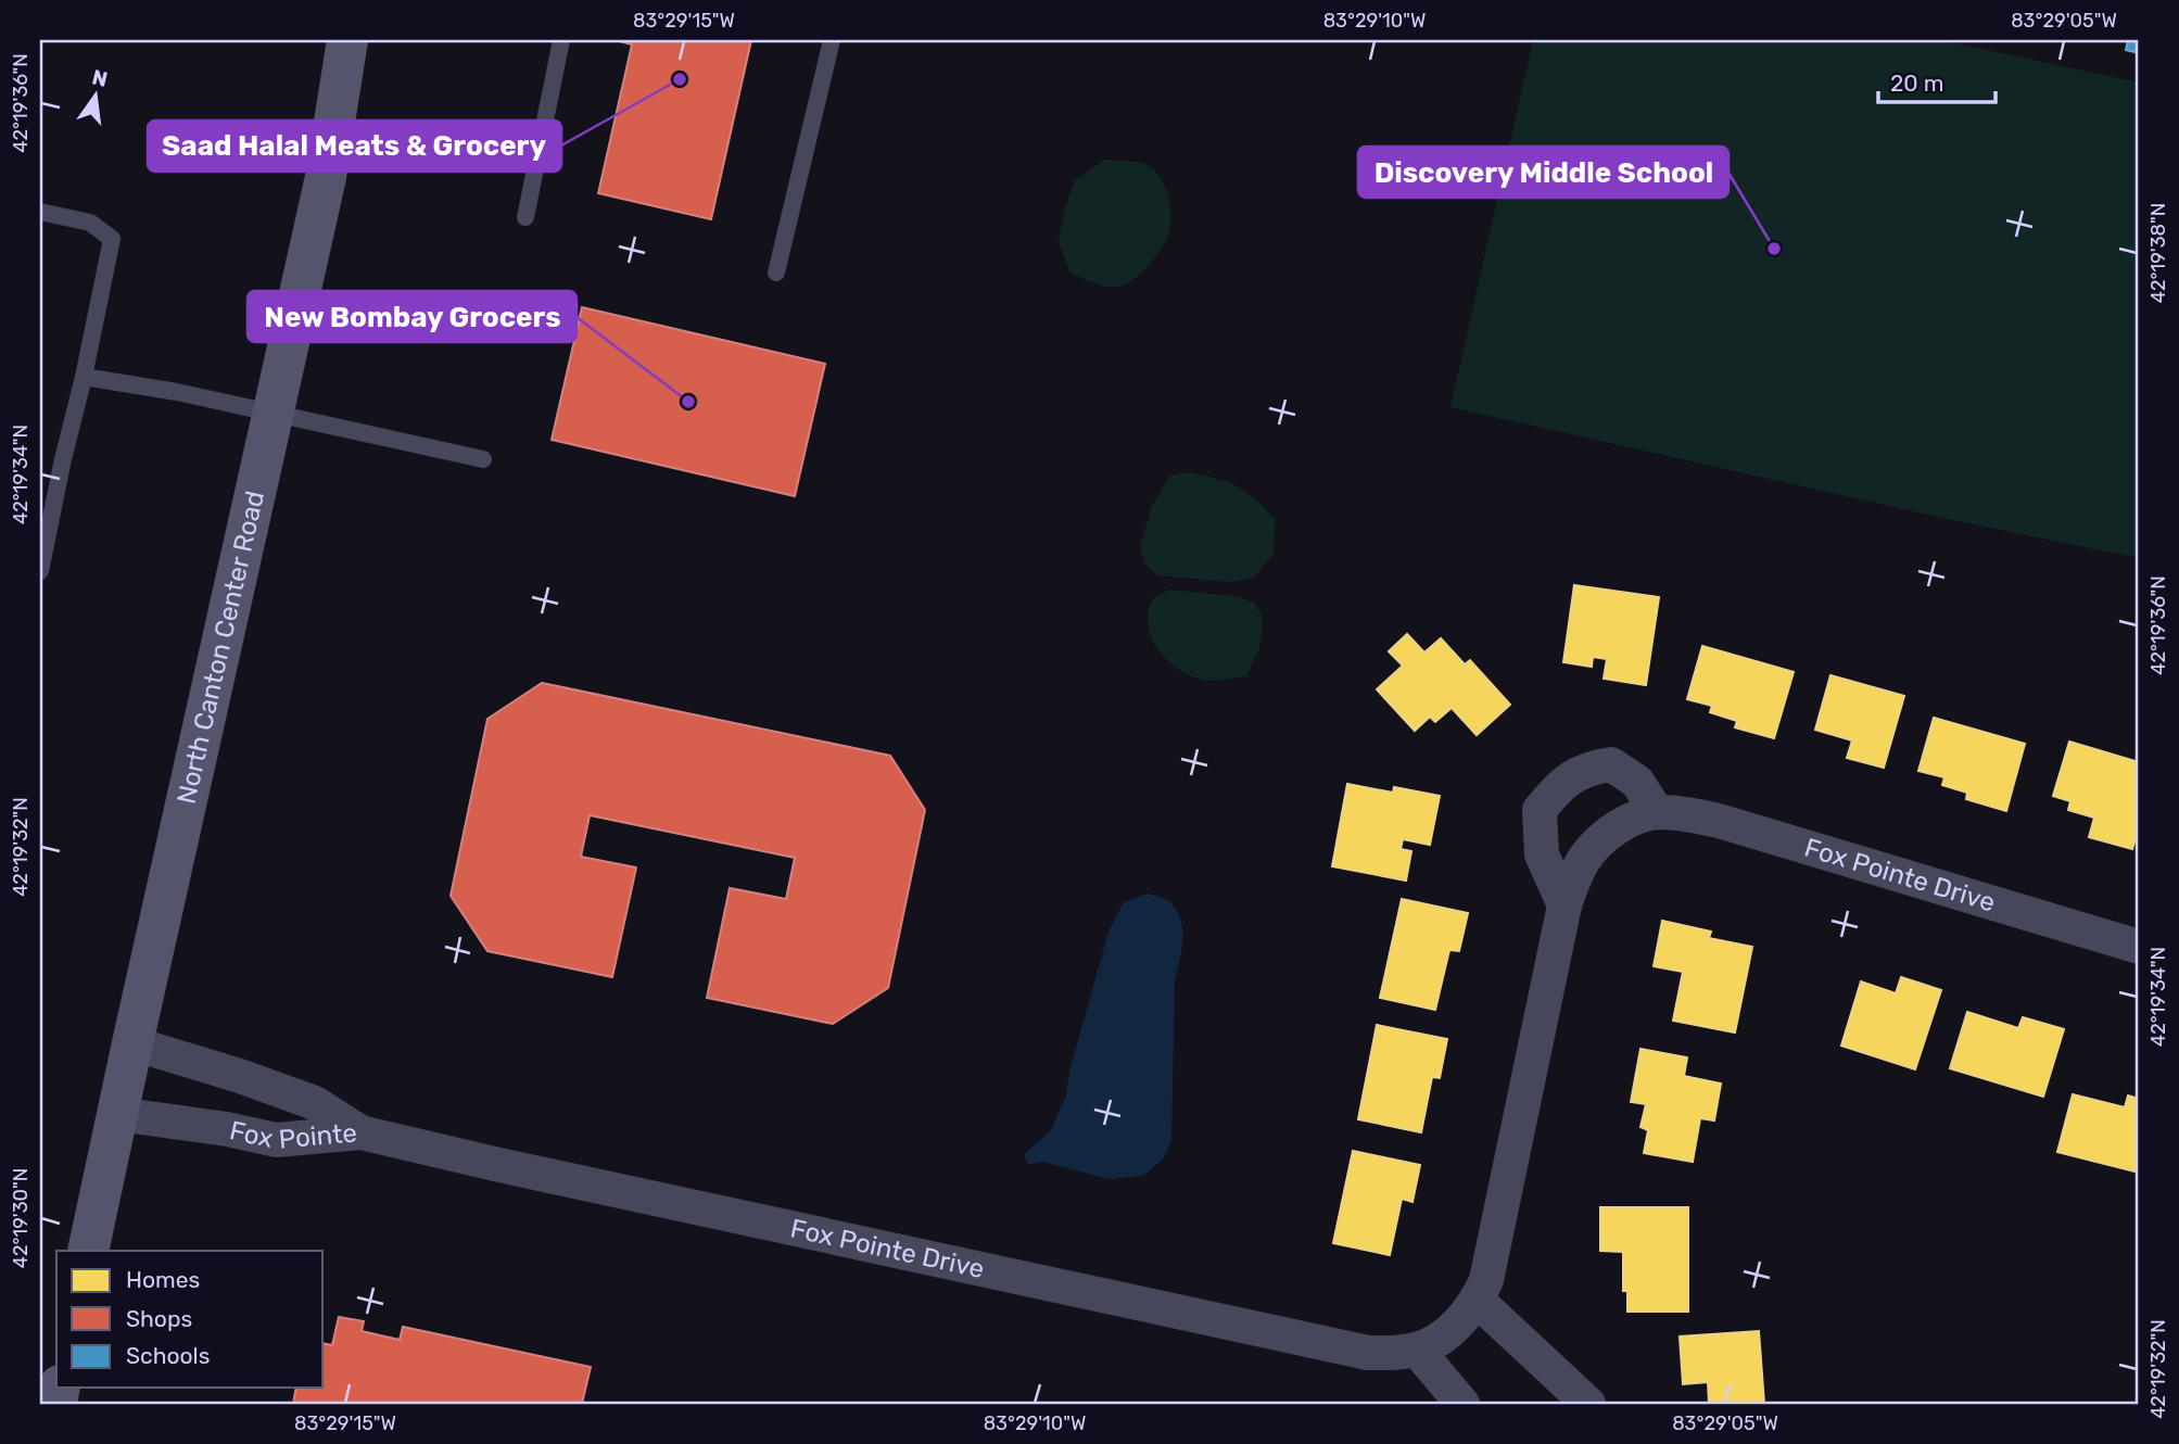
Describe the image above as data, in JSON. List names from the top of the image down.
{
  "streets": {
    "main road": ["North Canton Center Road"],
    "street": ["Fox Pointe Drive", "Fox Pointe"]
  },
  "crossings": [
    ["North Canton Center Road", "Fox Pointe"],
    ["Fox Pointe Drive", "Fox Pointe"]
  ],
  "places": ["Saad Halal Meats & Grocery", "Discovery Middle School", "New Bombay Grocers"],
  "legend": ["Homes", "Shops", "Schools"],
  "scale_bar": "20 m",
  "north": "top",
  "coordinates": [
    "83°29'15\"W",
    "83°29'10\"W",
    "83°29'05\"W",
    "42°19'36\"N",
    "42°19'38\"N",
    "42°19'34\"N",
    "42°19'32\"N",
    "42°19'30\"N"
  ]
}
